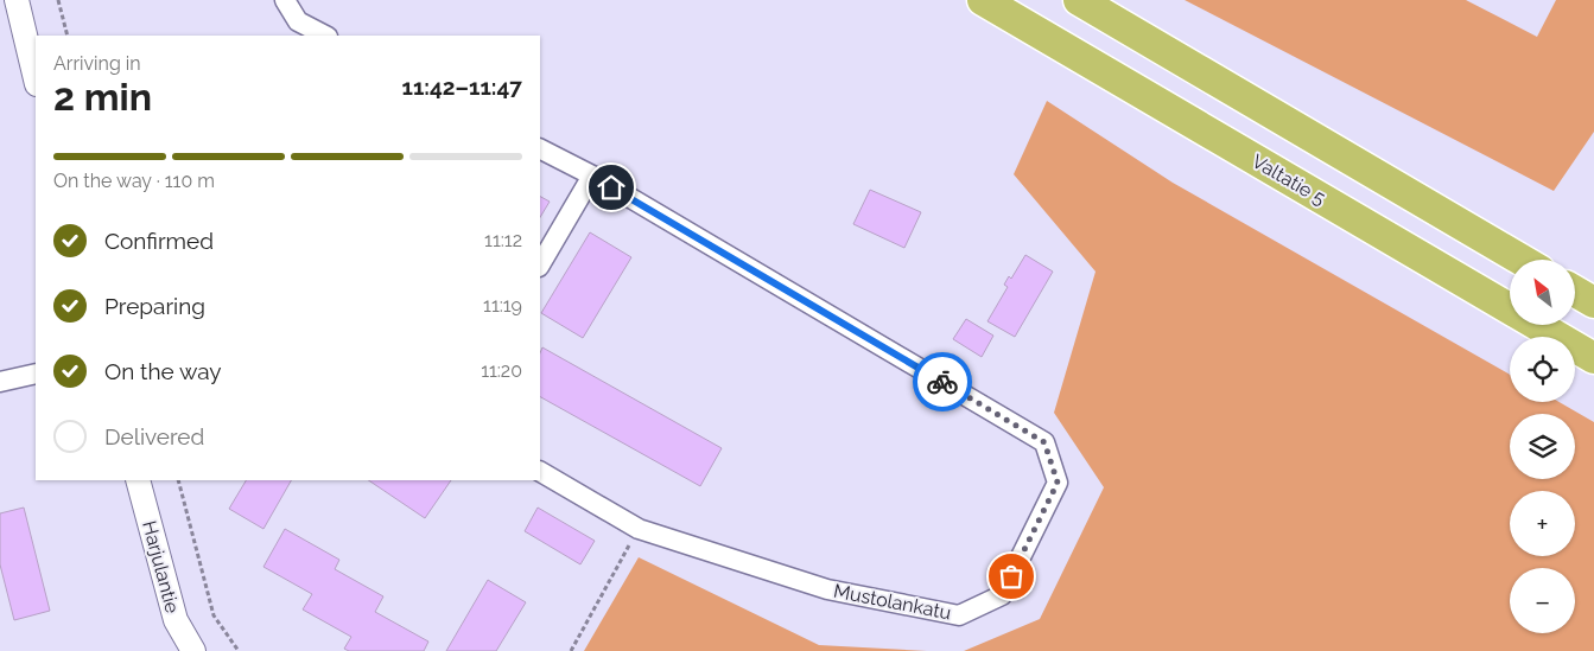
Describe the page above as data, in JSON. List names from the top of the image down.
{
  "streets": {
    "highway": ["Valtatie 5"],
    "street": ["Harjulantie", "Mustolankatu"]
  },
  "north": "top left",
  "page": {
    "heading": ["2 min", "Arriving in", "11:42–11:47"],
    "bar": "On the way · 110 m",
    "list": [
      ["Confirmed", "11:12"],
      ["Preparing", "11:19"],
      ["On the way", "11:20"],
      "Delivered"
    ],
    "map_buttons": ["+", "−"]
  }
}
